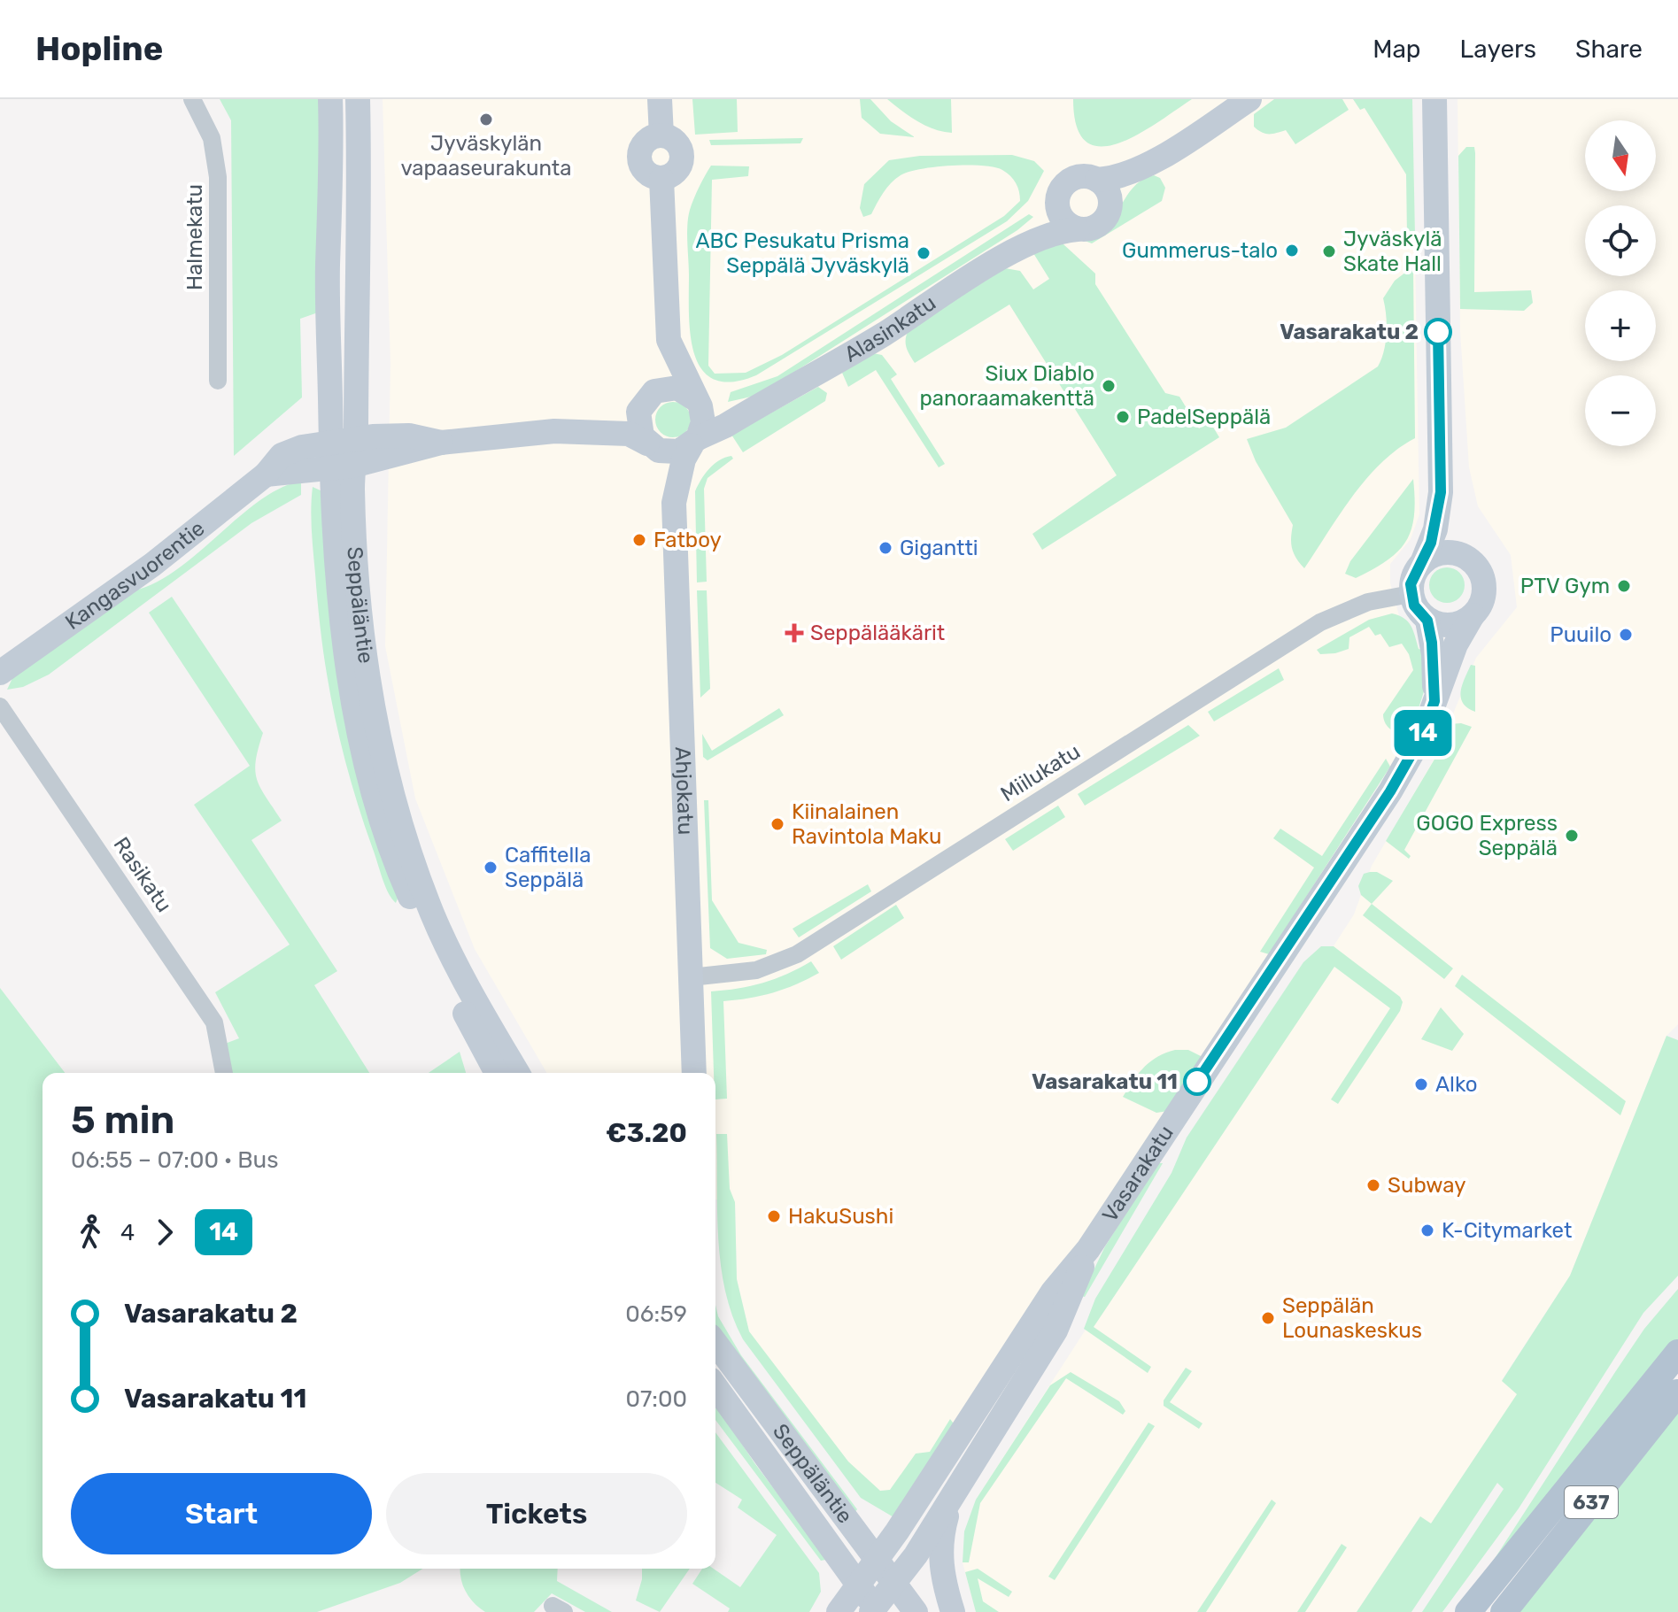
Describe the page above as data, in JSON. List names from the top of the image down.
{
  "streets": {
    "main road": ["637"],
    "street": [
      "Halmekatu",
      "Alasinkatu",
      "Kangasvuorentie",
      "Seppäläntie",
      "Miilukatu",
      "Ahjokatu",
      "Rasikatu",
      "Vasarakatu"
    ]
  },
  "crossings": [
    ["Alasinkatu", "Ahjokatu"],
    ["Kangasvuorentie", "Seppäläntie"],
    ["Seppäläntie", "Vasarakatu"],
    ["Miilukatu", "Ahjokatu"],
    ["Miilukatu", "Vasarakatu"]
  ],
  "places": {
    "other": [
      "Jyväskylän vapaaseurakunta",
      "Gummerus-talo",
      "Jyväskylä Skate Hall",
      "ABC Pesukatu Prisma Seppälä Jyväskylä",
      "Vasarakatu 2",
      "Siux Diablo panoraamakenttä",
      "PadelSeppälä",
      "Fatboy",
      "Gigantti",
      "PTV Gym",
      "Puuilo",
      "Kiinalainen Ravintola Maku",
      "GOGO Express Seppälä",
      "Caffitella Seppälä",
      "Vasarakatu 11",
      "Alko",
      "Subway",
      "HakuSushi",
      "K-Citymarket",
      "Seppälän Lounaskeskus"
    ],
    "health": ["Seppälääkärit"]
  },
  "lines": ["bus line 14"],
  "north": "bottom",
  "page": {
    "header": "Hopline",
    "nav": ["Map", "Layers", "Share"],
    "on_map": "14",
    "map_buttons": ["+", "−"],
    "heading": ["5 min", "06:55 – 07:00 · Bus", "€3.20"],
    "legs": ["4", "14"],
    "list": [
      {
        "name": "Vasarakatu 2",
        "value": "06:59"
      },
      {
        "name": "Vasarakatu 11",
        "value": "07:00"
      }
    ],
    "buttons": ["Start", "Tickets"]
  }
}
